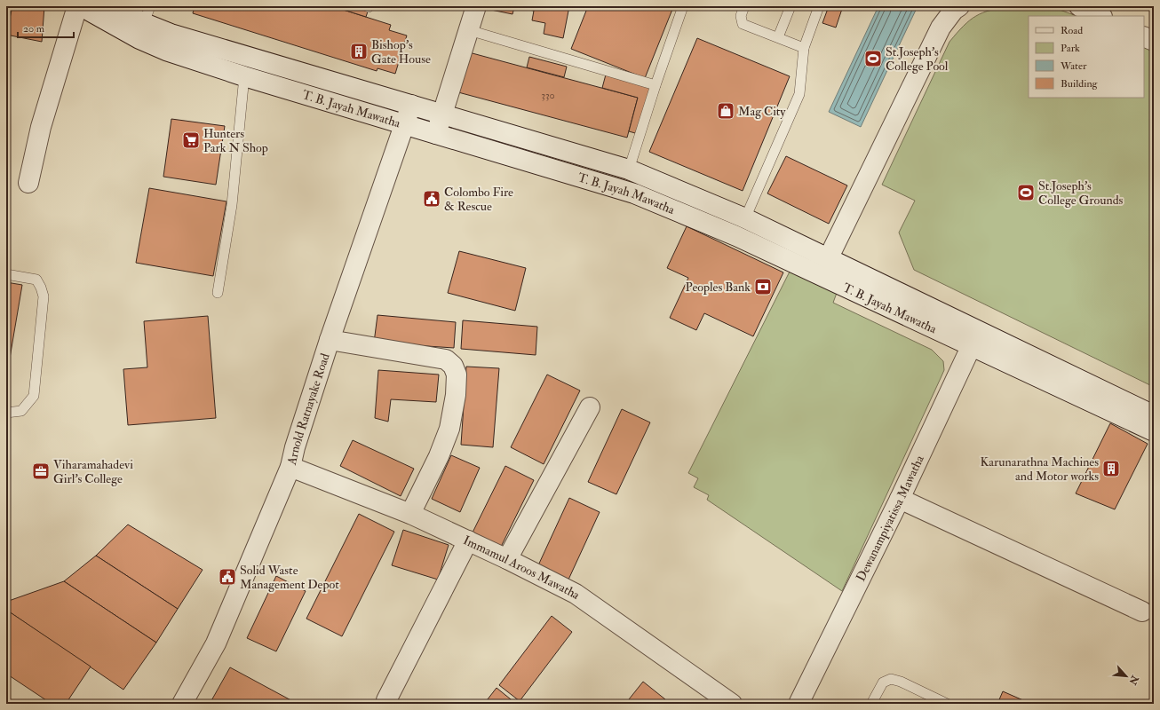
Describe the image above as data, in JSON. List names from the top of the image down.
{
  "streets": {
    "street": [
      "T. B. Jayah Mawatha",
      "Arnold Ratnayake Road",
      "Dewanampiyatissa Mawatha",
      "Immamul Aroos Mawatha"
    ]
  },
  "crossings": [
    ["T. B. Jayah Mawatha", "Arnold Ratnayake Road"],
    ["T. B. Jayah Mawatha", "Dewanampiyatissa Mawatha"],
    ["Arnold Ratnayake Road", "Immamul Aroos Mawatha"]
  ],
  "places": {
    "building": ["Bishop's Gate House", "Karunarathna Machines and Motor works"],
    "sports": ["St.Joseph's College Pool", "St.Joseph's College Grounds"],
    "shop": ["Mag City"],
    "supermarket": ["Hunters Park N Shop"],
    "public building": ["Colombo Fire & Rescue", "Solid Waste Management Depot"],
    "bank": ["Peoples Bank"],
    "office": ["Viharamahadevi Girl's College"]
  },
  "house_numbers": ["330"],
  "legend": [
    "Road",
    "Park",
    "Water",
    "Building"
  ],
  "scale_bar": "20 m",
  "north": "bottom right"
}
